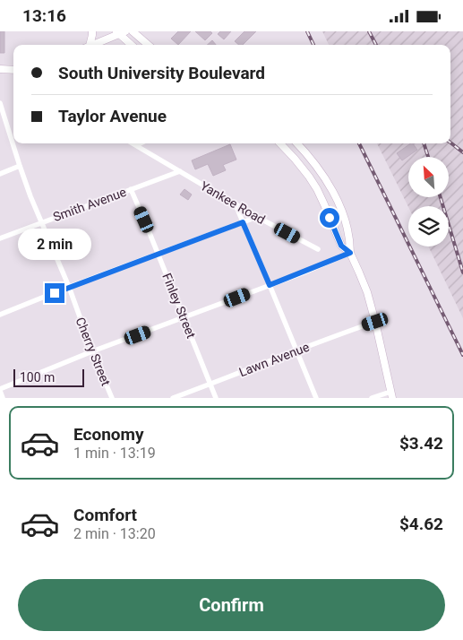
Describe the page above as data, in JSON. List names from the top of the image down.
{
  "streets": {
    "street": [
      "Yankee Road",
      "Smith Avenue",
      "Finley Street",
      "Cherry Street",
      "Lawn Avenue"
    ]
  },
  "crossings": [
    ["Yankee Road", "Smith Avenue"],
    ["Smith Avenue", "Finley Street"],
    ["Smith Avenue", "Cherry Street"],
    ["Finley Street", "Lawn Avenue"]
  ],
  "scale_bar": "100 m",
  "north": "top left",
  "page": {
    "status": "13:16",
    "banner": ["South University Boulevard", "Taylor Avenue"],
    "bubble": "2 min",
    "scale": "100 m",
    "list": [
      {
        "name": "Economy",
        "note": "1 min · 13:19",
        "value": "$3.42"
      },
      {
        "name": "Comfort",
        "note": "2 min · 13:20",
        "value": "$4.62"
      }
    ],
    "buttons": "Confirm"
  }
}
